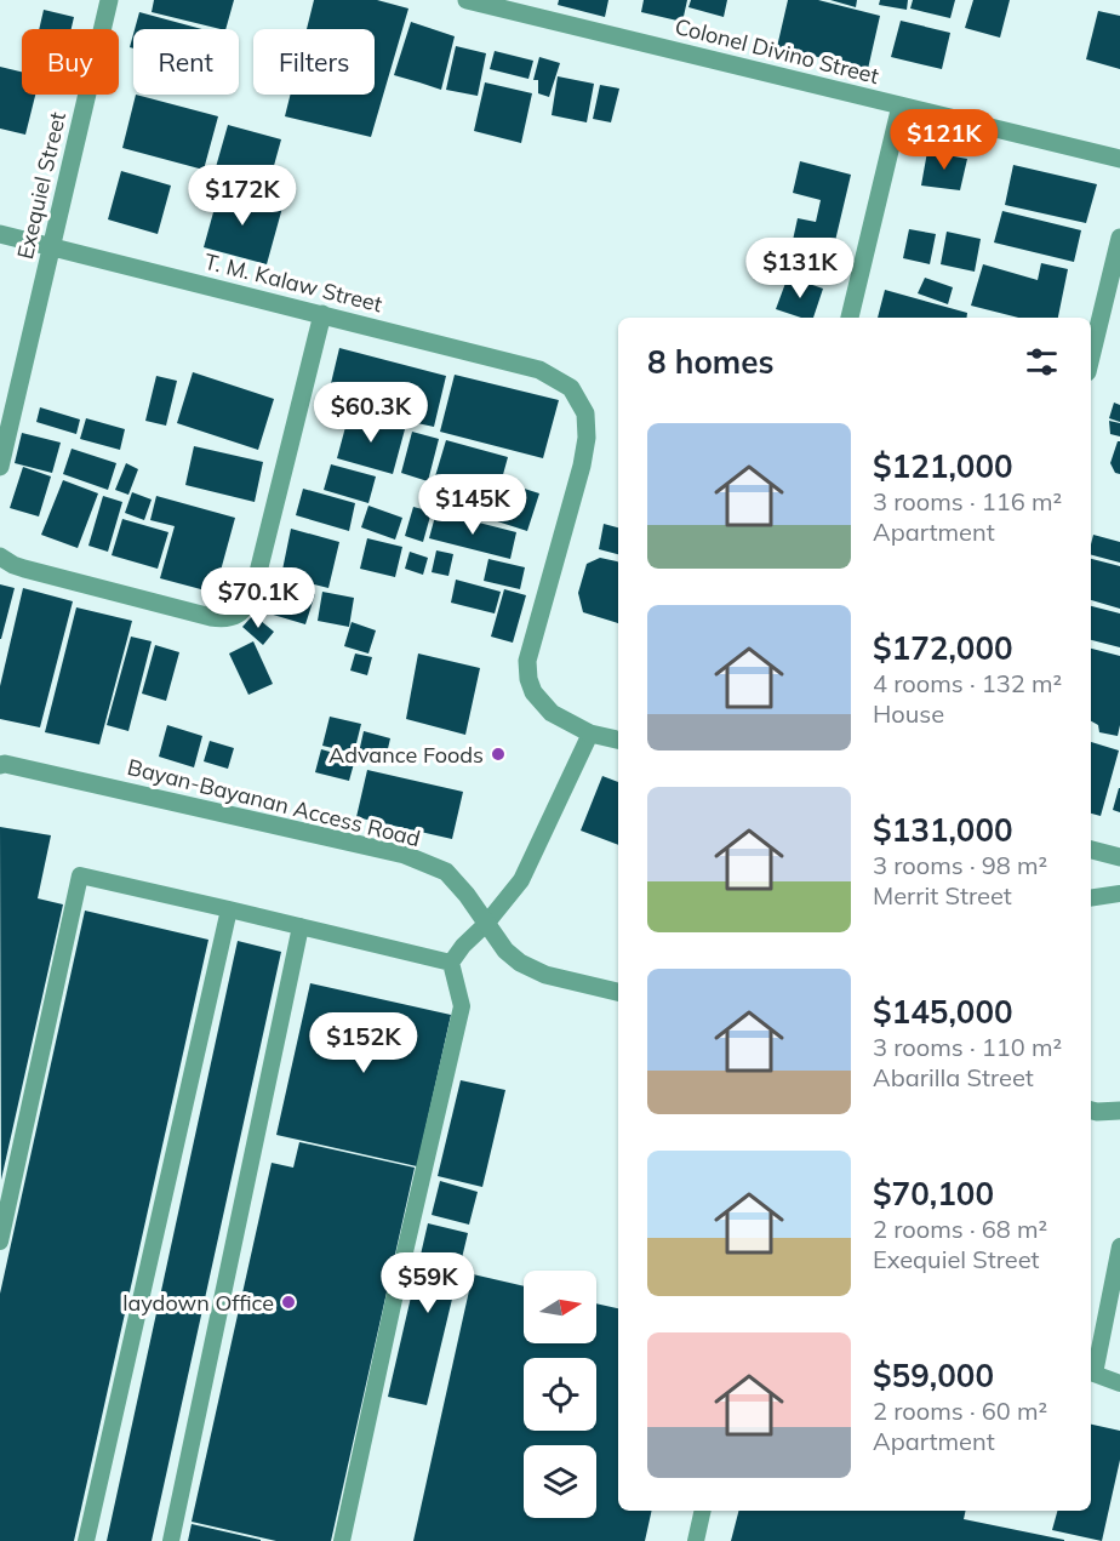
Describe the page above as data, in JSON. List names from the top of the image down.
{
  "streets": {
    "street": [
      "Colonel Divino Street",
      "Exequiel Street",
      "T. M. Kalaw Street",
      "Bayan-Bayanan Access Road"
    ]
  },
  "crossings": [
    ["Exequiel Street", "T. M. Kalaw Street"]
  ],
  "places": ["Advance Foods", "laydown Office"],
  "north": "right",
  "page": {
    "chip": ["Buy", "Rent", "Filters"],
    "price": [
      "$121K",
      "$172K",
      "$131K",
      "$60.3K",
      "$145K",
      "$70.1K",
      "$152K",
      "$59K"
    ],
    "heading": "8 homes",
    "list": [
      {
        "name": "$121,000",
        "note": "3 rooms · 116 m² · Apartment"
      },
      {
        "name": "$172,000",
        "note": "4 rooms · 132 m² · House"
      },
      {
        "name": "$131,000",
        "note": "3 rooms · 98 m² · Merrit Street"
      },
      {
        "name": "$145,000",
        "note": "3 rooms · 110 m² · Abarilla Street"
      },
      {
        "name": "$70,100",
        "note": "2 rooms · 68 m² · Exequiel Street"
      },
      {
        "name": "$59,000",
        "note": "2 rooms · 60 m² · Apartment"
      }
    ]
  }
}
